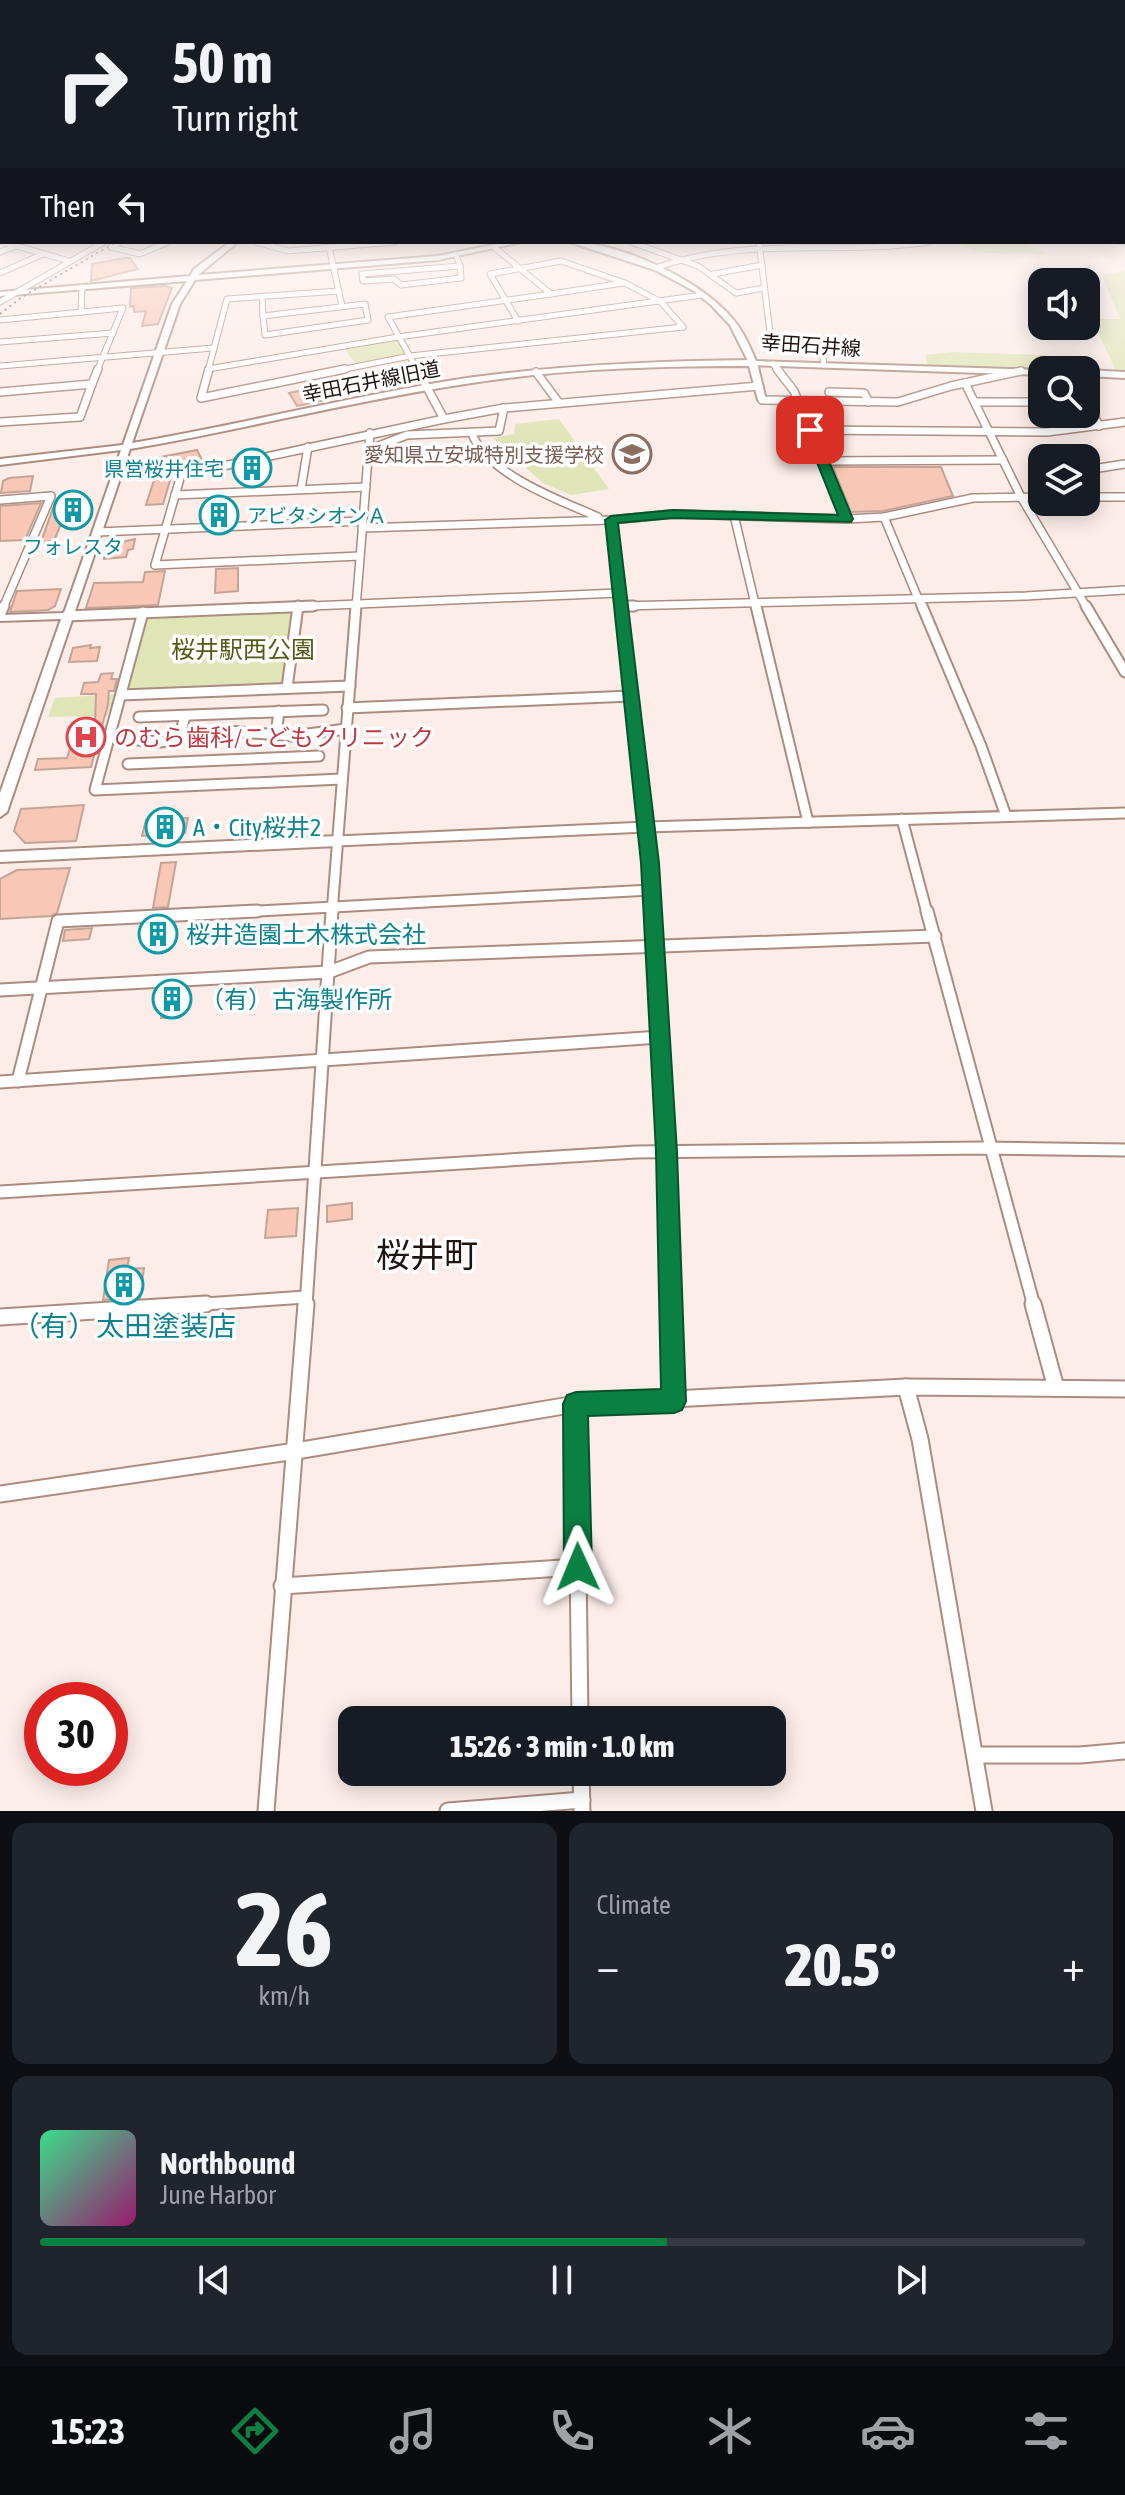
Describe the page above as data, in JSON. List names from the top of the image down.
{
  "streets": {
    "street": ["幸田石井線", "幸田石井線旧道"]
  },
  "crossings": [
    ["幸田石井線", "幸田石井線旧道"]
  ],
  "districts": ["桜井町"],
  "parks": ["桜井駅西公園"],
  "places": {
    "school or university": ["愛知県立安城特別支援学校"],
    "building": [
      "県営桜井住宅",
      "フォレスタ",
      "アビタシオンＡ",
      "A・City桜井2",
      "桜井造園土木株式会社",
      "（有）古海製作所",
      "（有）太田塗装店"
    ],
    "hospital": ["のむら歯科/こどもクリニック"]
  },
  "page": {
    "turn": ["50 m", "Turn right"],
    "then": "Then",
    "limit": "30",
    "trip": "15:26 · 3 min · 1.0 km",
    "tile": [
      ["26", "km/h"],
      "Climate"
    ],
    "heat": ["−", "20.5°", "+"],
    "song": ["Northbound", "June Harbor"],
    "tabs": "15:23"
  }
}
